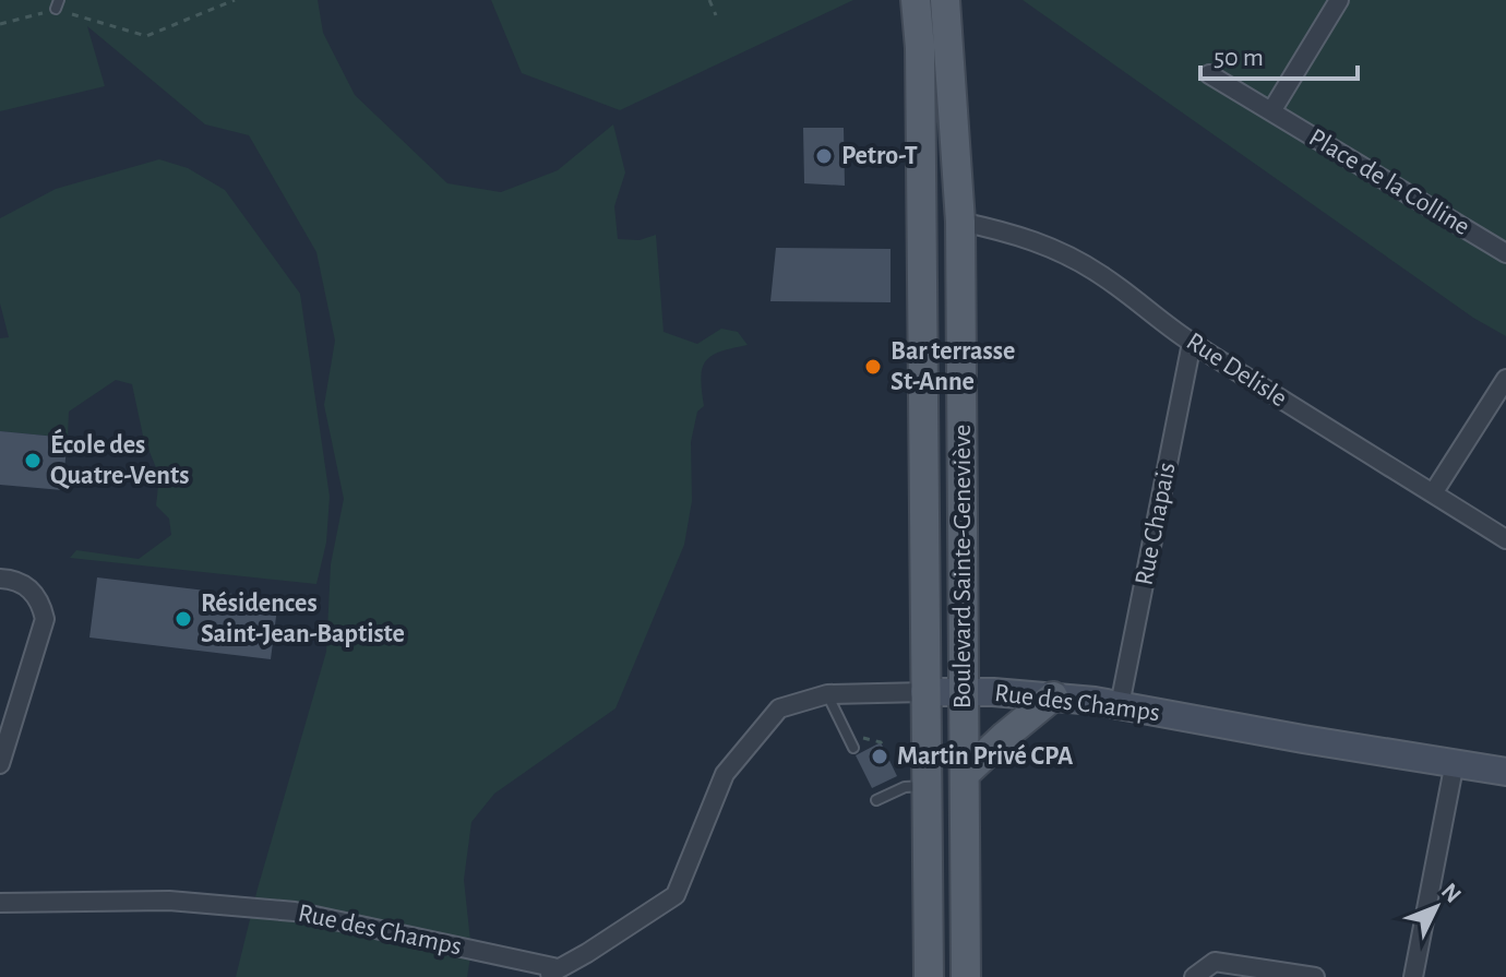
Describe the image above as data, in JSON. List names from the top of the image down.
{
  "streets": {
    "main road": ["Boulevard Sainte-Geneviève"],
    "street": [
      "Place de la Colline",
      "Rue Delisle",
      "Rue Chapais",
      "Rue des Champs"
    ]
  },
  "crossings": [
    ["Rue Delisle", "Rue Chapais"],
    ["Rue Delisle", "Boulevard Sainte-Geneviève"],
    ["Rue Chapais", "Rue des Champs"],
    ["Boulevard Sainte-Geneviève", "Rue des Champs"]
  ],
  "places": [
    "Petro-T",
    "Bar terrasse St-Anne",
    "École des Quatre-Vents",
    "Résidences Saint-Jean-Baptiste",
    "Martin Privé CPA"
  ],
  "scale_bar": "50 m",
  "north": "top right"
}
